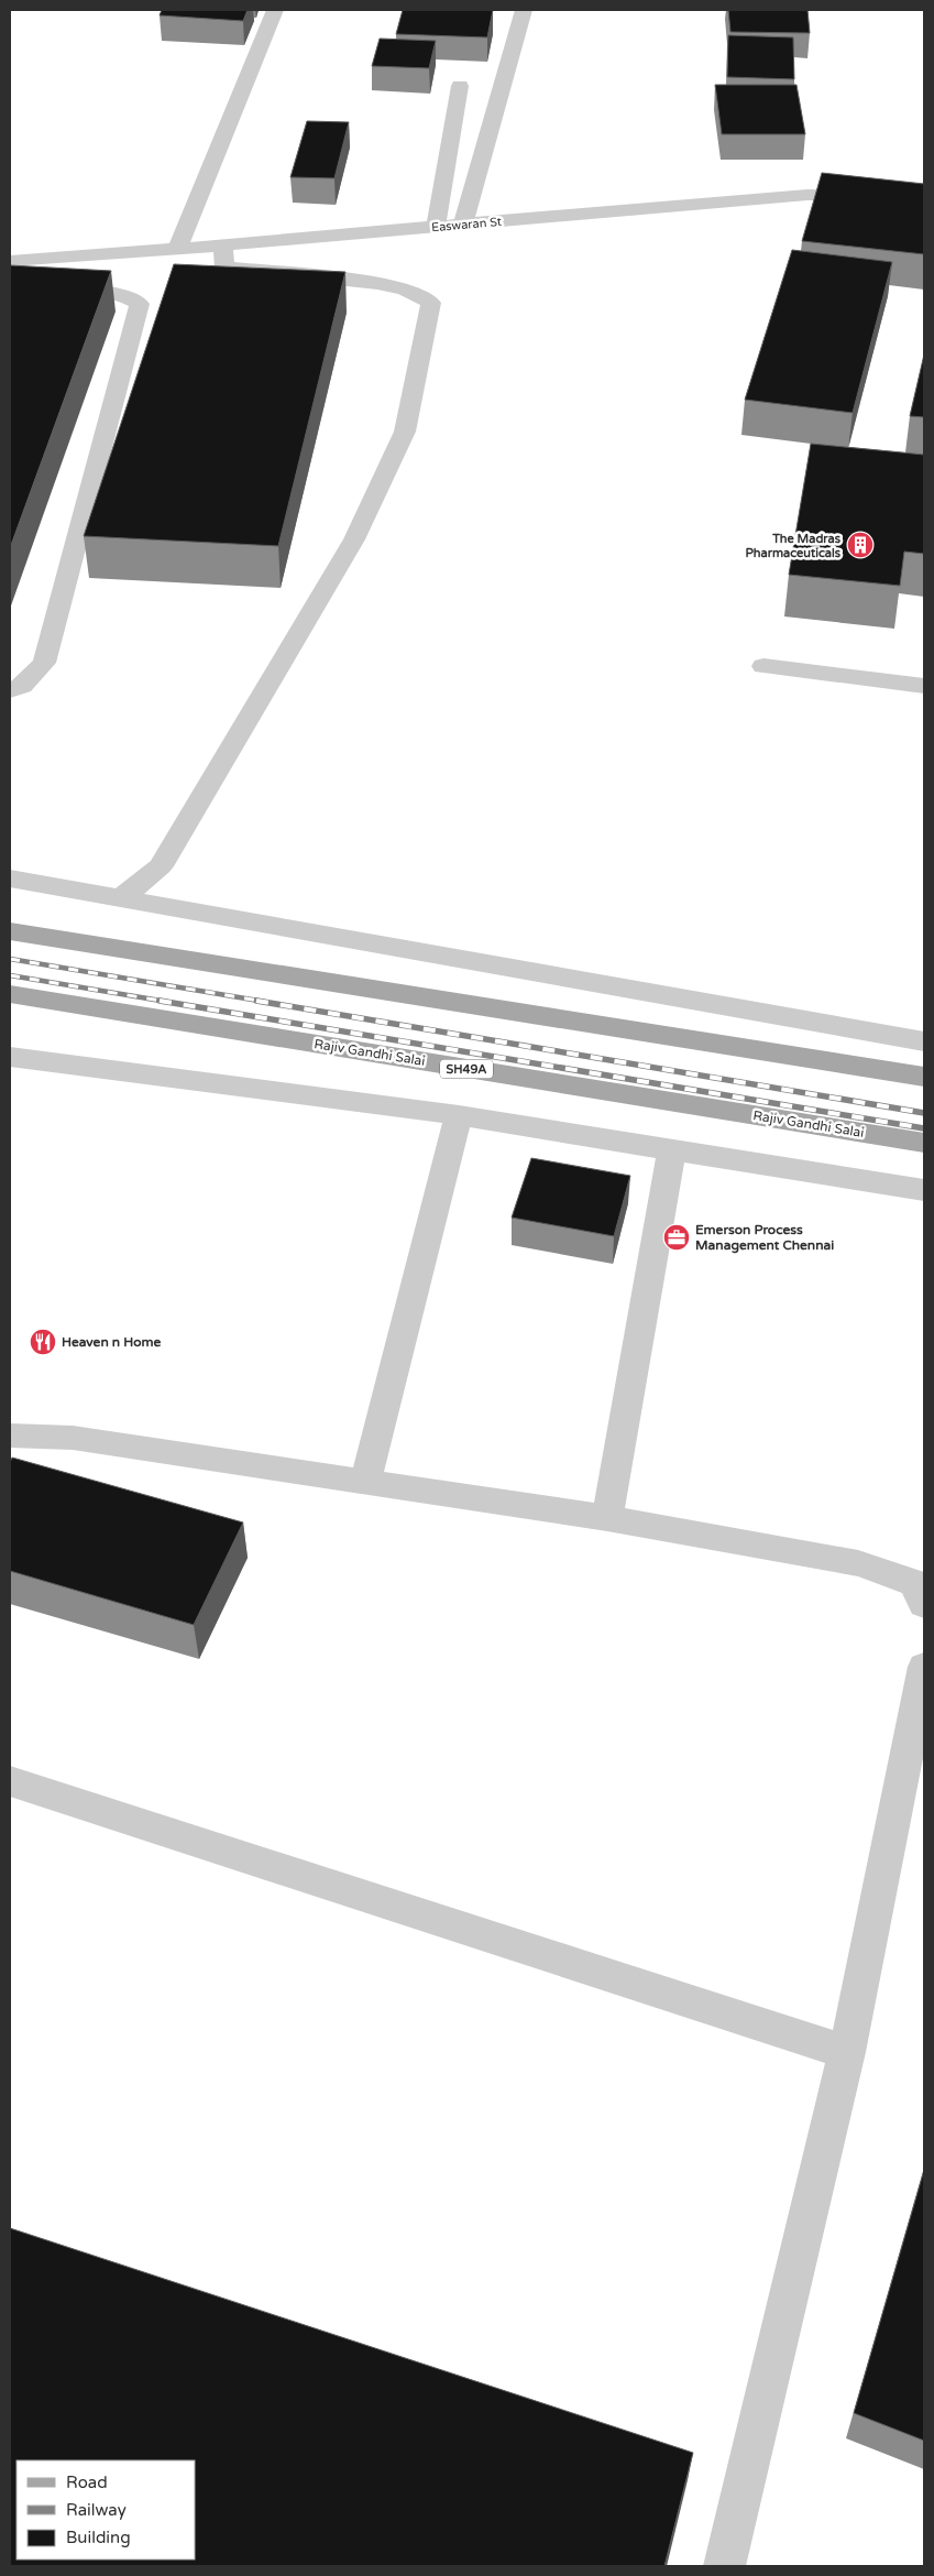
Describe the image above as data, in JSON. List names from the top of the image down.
{
  "streets": {
    "main road": ["Rajiv Gandhi Salai", "SH49A"],
    "street": ["Easwaran St"]
  },
  "places": {
    "building": ["The Madras Pharmaceuticals"],
    "office": ["Emerson Process Management Chennai"],
    "restaurant": ["Heaven n Home"]
  },
  "legend": ["Road", "Railway", "Building"]
}
